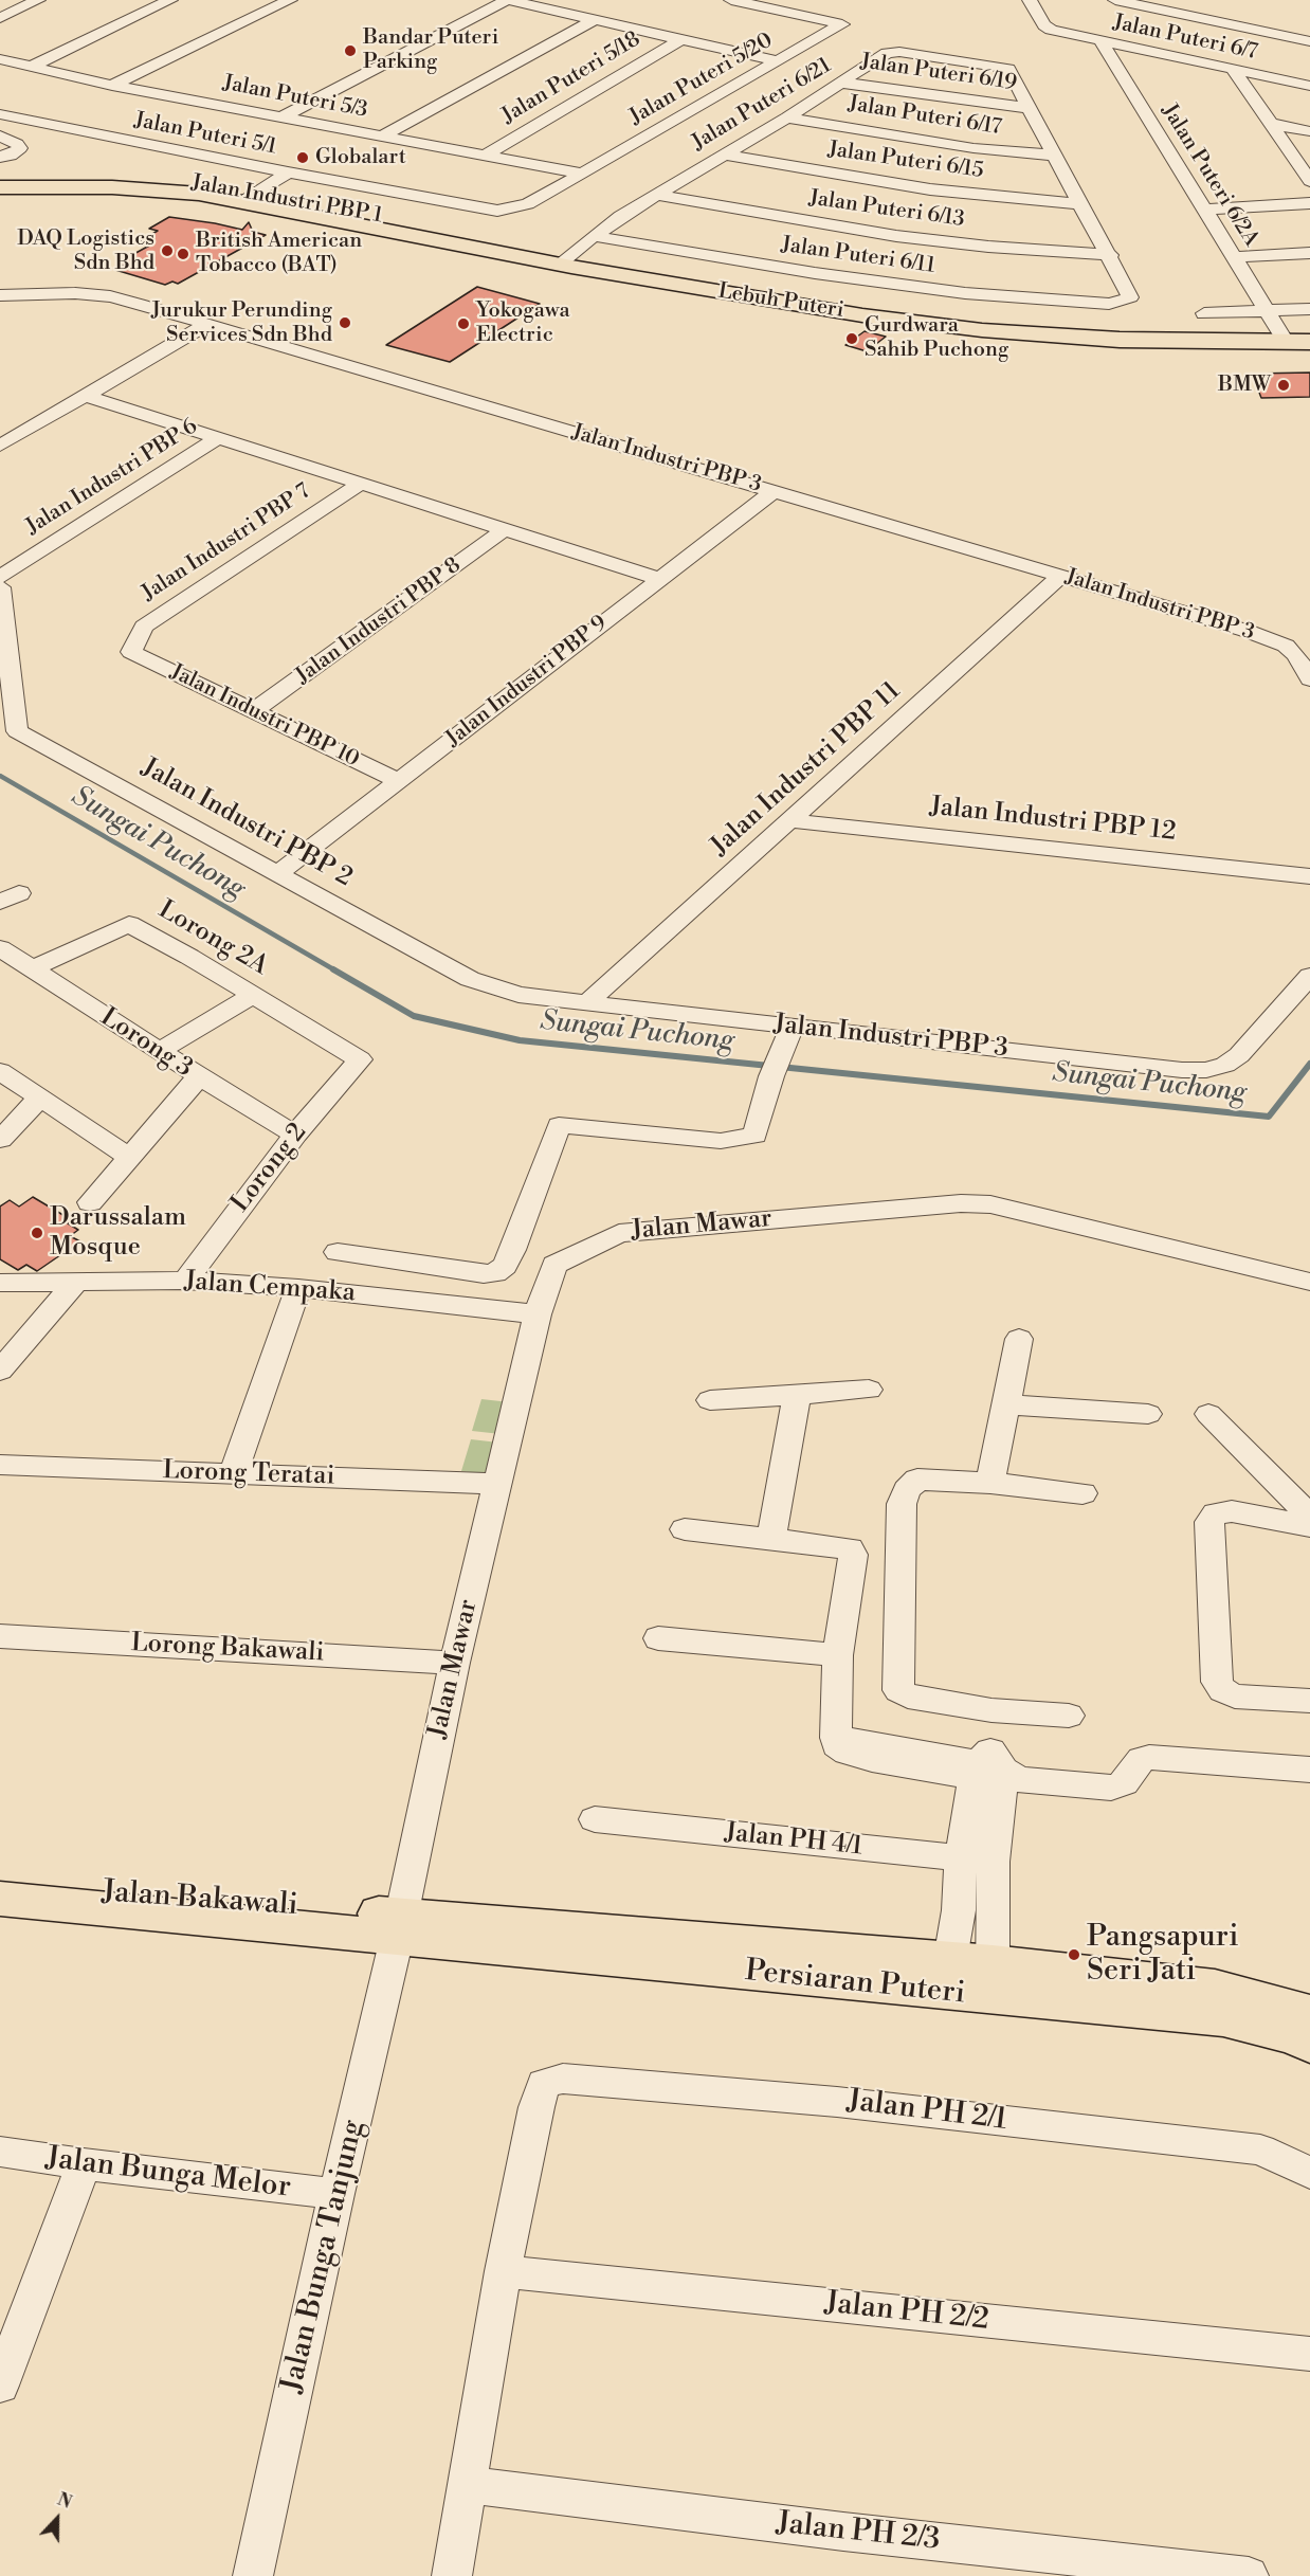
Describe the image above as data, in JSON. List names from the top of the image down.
{
  "streets": {
    "main road": [
      "Jalan Industri PBP 1",
      "Lebuh Puteri",
      "Jalan Bakawali",
      "Persiaran Puteri"
    ],
    "street": [
      "Jalan Puteri 6/7",
      "Jalan Puteri 6/19",
      "Jalan Puteri 5/18",
      "Jalan Puteri 5/20",
      "Jalan Puteri 5/3",
      "Jalan Puteri 6/21",
      "Jalan Puteri 6/17",
      "Jalan Puteri 5/1",
      "Jalan Puteri 6/15",
      "Jalan Puteri 6/2A",
      "Jalan Puteri 6/13",
      "Jalan Puteri 6/11",
      "Jalan Industri PBP 3",
      "Jalan Industri PBP 6",
      "Jalan Industri PBP 7",
      "Jalan Industri PBP 8",
      "Jalan Industri PBP 9",
      "Jalan Industri PBP 10",
      "Jalan Industri PBP 11",
      "Jalan Industri PBP 12",
      "Jalan Industri PBP 2",
      "Lorong 2A",
      "Lorong 3",
      "Lorong 2",
      "Jalan Mawar",
      "Jalan Cempaka",
      "Lorong Teratai",
      "Lorong Bakawali",
      "Jalan PH 4/1",
      "Jalan PH 2/1",
      "Jalan Bunga Melor",
      "Jalan Bunga Tanjung",
      "Jalan PH 2/2",
      "Jalan PH 2/3"
    ]
  },
  "crossings": [
    ["Jalan Puteri 6/7", "Jalan Puteri 6/2A"],
    ["Jalan Puteri 6/19", "Jalan Puteri 6/21"],
    ["Jalan Puteri 5/18", "Jalan Puteri 5/3"],
    ["Jalan Puteri 5/20", "Jalan Puteri 5/3"],
    ["Jalan Puteri 5/20", "Jalan Puteri 5/1"],
    ["Jalan Puteri 5/3", "Jalan Puteri 5/1"],
    ["Jalan Puteri 6/21", "Jalan Puteri 6/17"],
    ["Jalan Puteri 6/21", "Jalan Puteri 6/15"],
    ["Jalan Puteri 6/21", "Jalan Industri PBP 1"],
    ["Jalan Puteri 6/21", "Jalan Puteri 6/13"],
    ["Jalan Puteri 6/21", "Jalan Puteri 6/11"],
    ["Jalan Puteri 6/21", "Lebuh Puteri"],
    ["Jalan Puteri 6/2A", "Lebuh Puteri"],
    ["Jalan Industri PBP 1", "Jalan Puteri 6/11"],
    ["Jalan Industri PBP 1", "Lebuh Puteri"],
    ["Jalan Puteri 6/13", "Jalan Puteri 6/11"],
    ["Jalan Puteri 6/11", "Lebuh Puteri"],
    ["Jalan Industri PBP 3", "Jalan Industri PBP 9"],
    ["Jalan Industri PBP 3", "Jalan Industri PBP 11"],
    ["Jalan Industri PBP 3", "Jalan Industri PBP 2"],
    ["Jalan Industri PBP 7", "Jalan Industri PBP 10"],
    ["Jalan Industri PBP 8", "Jalan Industri PBP 10"],
    ["Jalan Industri PBP 9", "Jalan Industri PBP 10"],
    ["Jalan Industri PBP 9", "Jalan Industri PBP 2"],
    ["Jalan Industri PBP 11", "Jalan Industri PBP 12"],
    ["Jalan Industri PBP 11", "Jalan Industri PBP 2"],
    ["Lorong 2A", "Lorong 3"],
    ["Lorong 2A", "Lorong 2"],
    ["Lorong 3", "Lorong 2"],
    ["Lorong 2", "Jalan Cempaka"],
    ["Jalan Mawar", "Jalan Cempaka"],
    ["Jalan Mawar", "Lorong Teratai"],
    ["Jalan Mawar", "Lorong Bakawali"],
    ["Jalan Mawar", "Jalan Bakawali"],
    ["Jalan Mawar", "Persiaran Puteri"],
    ["Jalan Mawar", "Jalan Bunga Tanjung"],
    ["Jalan Bakawali", "Persiaran Puteri"],
    ["Jalan Bakawali", "Jalan Bunga Tanjung"],
    ["Persiaran Puteri", "Jalan Bunga Tanjung"],
    ["Jalan PH 2/1", "Jalan PH 2/2"],
    ["Jalan Bunga Melor", "Jalan Bunga Tanjung"]
  ],
  "water": ["Sungai Puchong"],
  "places": [
    "Bandar Puteri Parking",
    "Globalart",
    "DAQ Logistics Sdn Bhd",
    "British American Tobacco (BAT)",
    "Jurukur Perunding Services Sdn Bhd",
    "Yokogawa Electric",
    "Gurdwara Sahib Puchong",
    "BMW",
    "Darussalam Mosque",
    "Pangsapuri Seri Jati"
  ],
  "north": "top"
}
